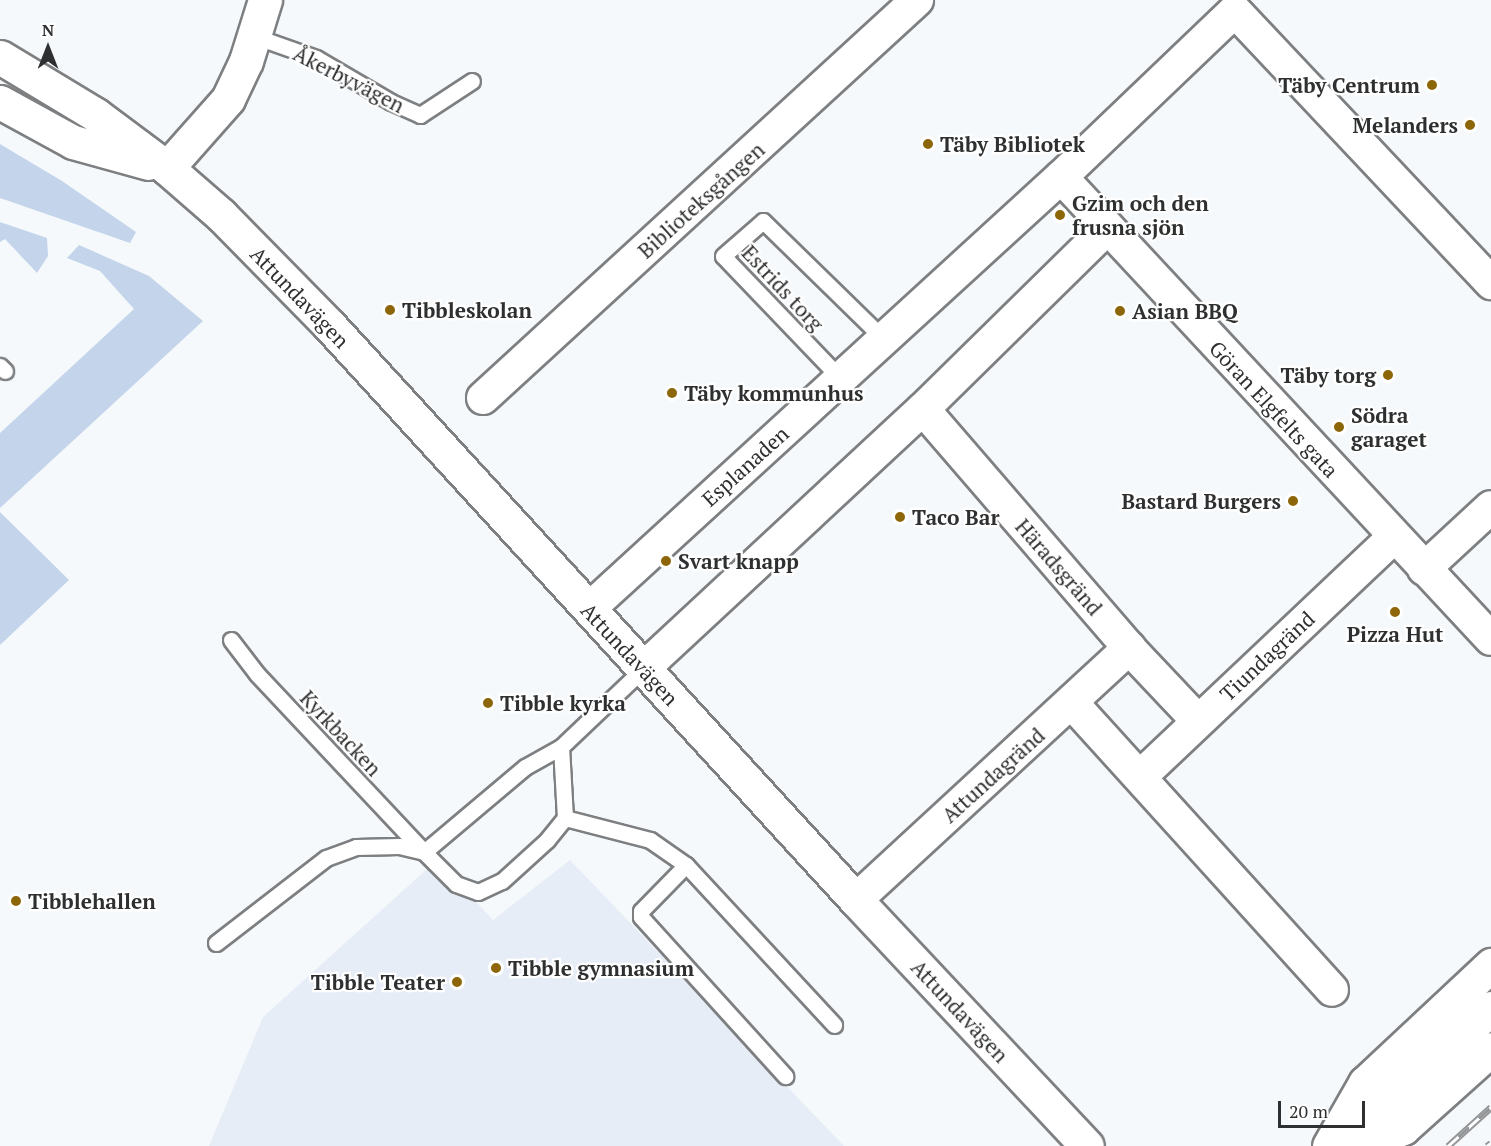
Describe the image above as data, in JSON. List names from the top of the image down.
{
  "streets": {
    "street": [
      "Biblioteksgången",
      "Attundavägen",
      "Göran Elgfelts gata",
      "Esplanaden",
      "Häradsgränd",
      "Tiundagränd",
      "Attundagränd"
    ],
    "lane": ["Åkerbyvägen", "Estrids torg", "Kyrkbacken"]
  },
  "crossings": [
    ["Estrids torg", "Esplanaden"],
    ["Attundavägen", "Esplanaden"],
    ["Attundavägen", "Attundagränd"],
    ["Göran Elgfelts gata", "Esplanaden"],
    ["Göran Elgfelts gata", "Tiundagränd"],
    ["Häradsgränd", "Tiundagränd"],
    ["Häradsgränd", "Attundagränd"]
  ],
  "places": [
    "Täby Centrum",
    "Melanders",
    "Täby Bibliotek",
    "Gzim och den frusna sjön",
    "Tibbleskolan",
    "Asian BBQ",
    "Täby torg",
    "Täby kommunhus",
    "Södra garaget",
    "Bastard Burgers",
    "Taco Bar",
    "Svart knapp",
    "Pizza Hut",
    "Tibble kyrka",
    "Tibblehallen",
    "Tibble gymnasium",
    "Tibble Teater"
  ],
  "scale_bar": "20 m",
  "north": "top"
}
